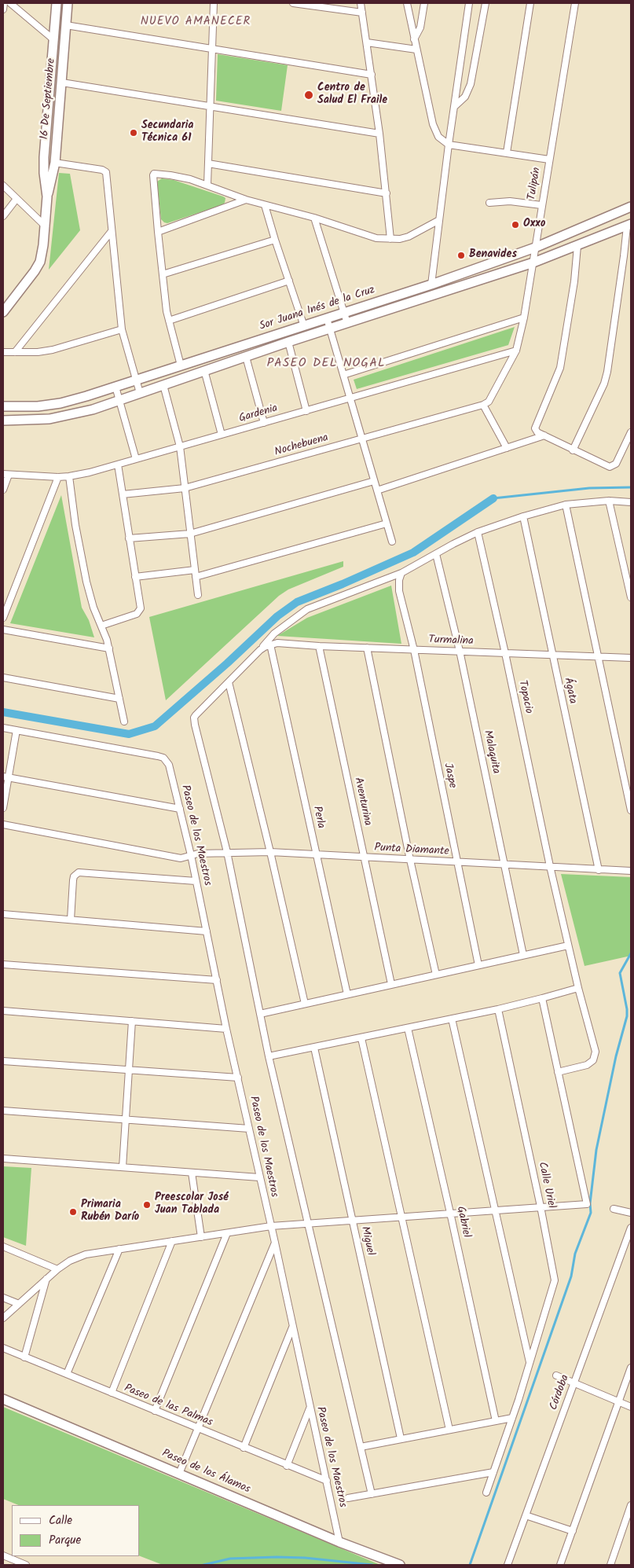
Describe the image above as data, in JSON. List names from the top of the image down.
{
  "streets": {
    "main road": ["16 De Septiembre", "Sor Juana Inés de la Cruz", "Paseo de los Álamos"],
    "street": [
      "Tulipán",
      "Gardenia",
      "Nochebuena",
      "Turmalina",
      "Ágata",
      "Topacio",
      "Malaquita",
      "Jaspe",
      "Aventurina",
      "Perla",
      "Paseo de los Maestros",
      "Punta Diamante",
      "Calle Uriel",
      "Gabriel",
      "Miguel",
      "Córdoba",
      "Paseo de las Palmas"
    ]
  },
  "crossings": [
    ["Tulipán", "Sor Juana Inés de la Cruz"],
    ["Tulipán", "Gardenia"],
    ["Tulipán", "Nochebuena"],
    ["Turmalina", "Ágata"],
    ["Turmalina", "Topacio"],
    ["Turmalina", "Malaquita"],
    ["Turmalina", "Jaspe"],
    ["Turmalina", "Aventurina"],
    ["Turmalina", "Perla"],
    ["Ágata", "Punta Diamante"],
    ["Topacio", "Punta Diamante"],
    ["Malaquita", "Punta Diamante"],
    ["Jaspe", "Punta Diamante"],
    ["Aventurina", "Punta Diamante"],
    ["Perla", "Punta Diamante"],
    ["Paseo de los Maestros", "Punta Diamante"],
    ["Paseo de los Maestros", "Paseo de las Palmas"],
    ["Paseo de los Maestros", "Paseo de los Álamos"]
  ],
  "districts": ["NUEVO AMANECER", "PASEO DEL NOGAL"],
  "places": [
    "Centro de Salud El Fraile",
    "Secundaria Técnica 61",
    "Oxxo",
    "Benavides",
    "Preescolar José Juan Tablada",
    "Primaria Rubén Darío"
  ],
  "legend": ["Calle", "Parque"]
}
